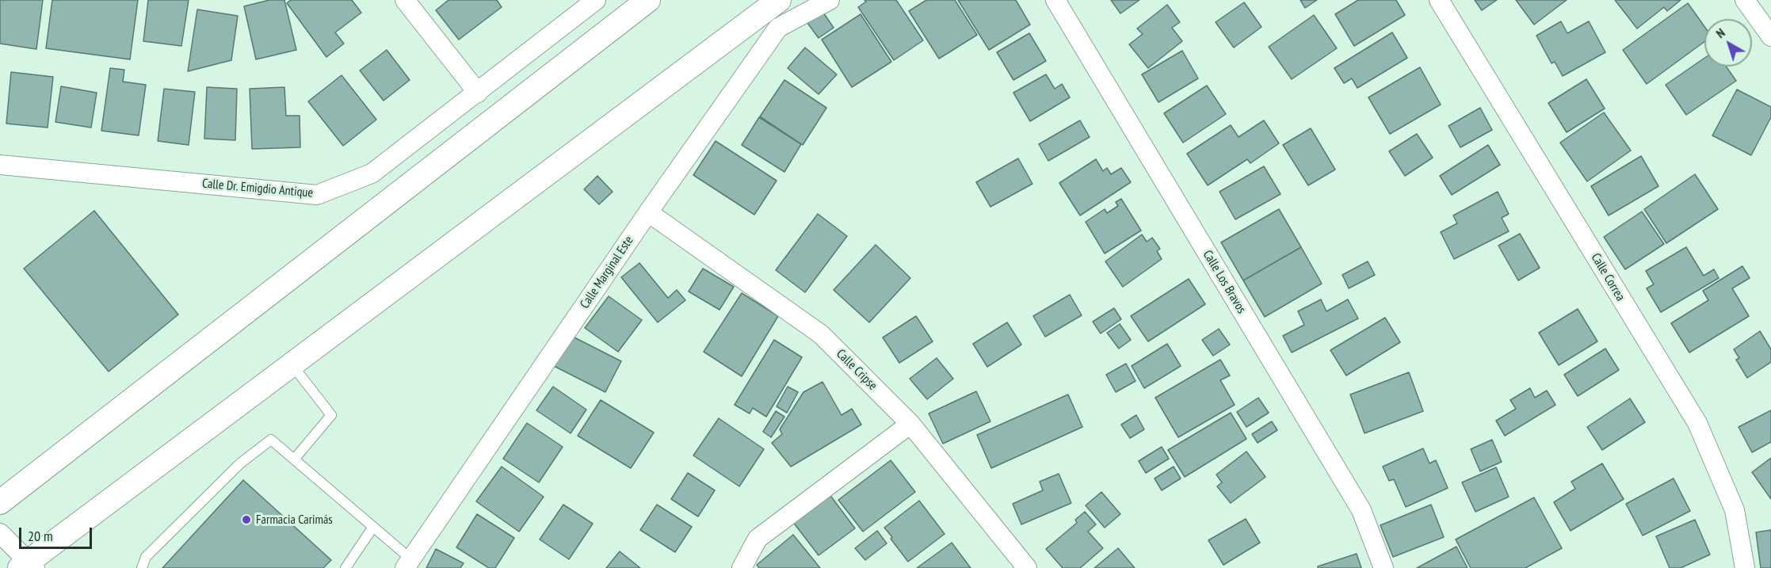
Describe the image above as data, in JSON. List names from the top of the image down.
{
  "streets": {
    "street": [
      "Calle Dr. Emigdio Antique",
      "Calle Marginal Este",
      "Calle Correa",
      "Calle Los Bravos",
      "Calle Cripse"
    ]
  },
  "crossings": [
    ["Calle Marginal Este", "Calle Cripse"]
  ],
  "places": ["Farmacia Carimás"],
  "scale_bar": "20 m",
  "north": "top left"
}
